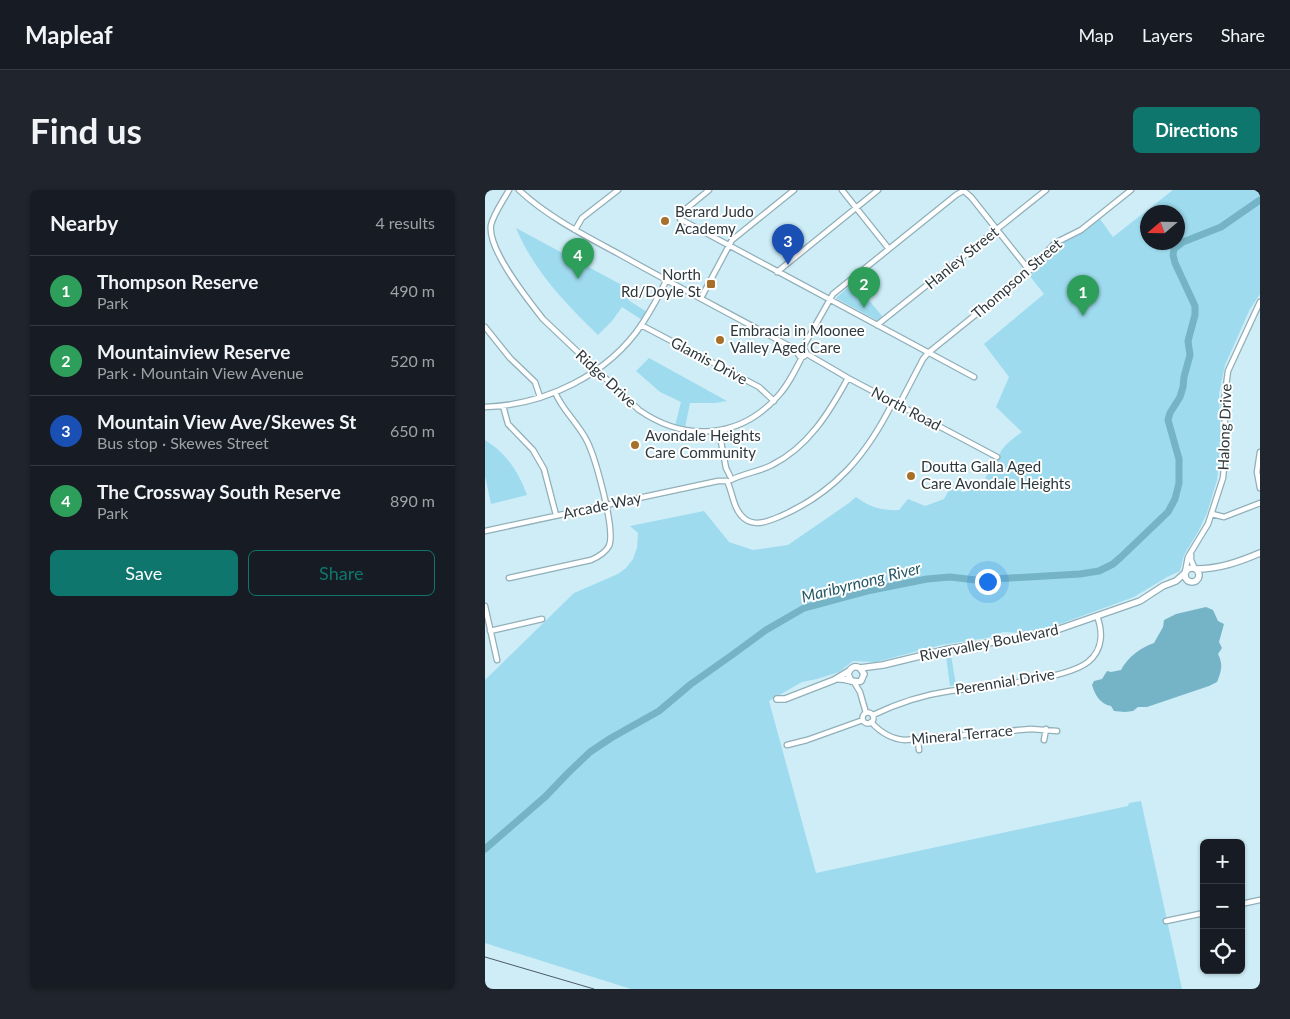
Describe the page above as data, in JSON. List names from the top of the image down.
{
  "streets": {
    "street": [
      "Hanley Street",
      "Thompson Street",
      "Glamis Drive",
      "Ridge Drive",
      "North Road",
      "Halong Drive",
      "Arcade Way",
      "Rivervalley Boulevard",
      "Perennial Drive",
      "Mineral Terrace"
    ]
  },
  "crossings": [
    ["Thompson Street", "North Road"],
    ["Glamis Drive", "Ridge Drive"],
    ["Ridge Drive", "North Road"],
    ["North Road", "Arcade Way"],
    ["Halong Drive", "Rivervalley Boulevard"],
    ["Rivervalley Boulevard", "Perennial Drive"],
    ["Perennial Drive", "Mineral Terrace"]
  ],
  "water": ["Maribyrnong River"],
  "places": {
    "other": [
      "Berard Judo Academy",
      "Embracia in Moonee Valley Aged Care",
      "Avondale Heights Care Community",
      "Doutta Galla Aged Care Avondale Heights"
    ],
    "transit": ["North Rd/Doyle St"]
  },
  "north": "left",
  "page": {
    "header": "Mapleaf",
    "nav": ["Map", "Layers", "Share"],
    "buttons": [
      "Directions",
      ["Save", "Share"]
    ],
    "title": "Find us",
    "heading": ["Nearby", "4 results"],
    "pins": [
      "3",
      "4",
      "2",
      "1"
    ],
    "list": [
      {
        "mark": "1",
        "name": "Thompson Reserve",
        "note": "Park",
        "value": "490 m"
      },
      {
        "mark": "2",
        "name": "Mountainview Reserve",
        "note": "Park · Mountain View Avenue",
        "value": "520 m"
      },
      {
        "mark": "3",
        "name": "Mountain View Ave/Skewes St",
        "note": "Bus stop · Skewes Street",
        "value": "650 m"
      },
      {
        "mark": "4",
        "name": "The Crossway South Reserve",
        "note": "Park",
        "value": "890 m"
      }
    ],
    "map_buttons": ["+", "−"]
  }
}
